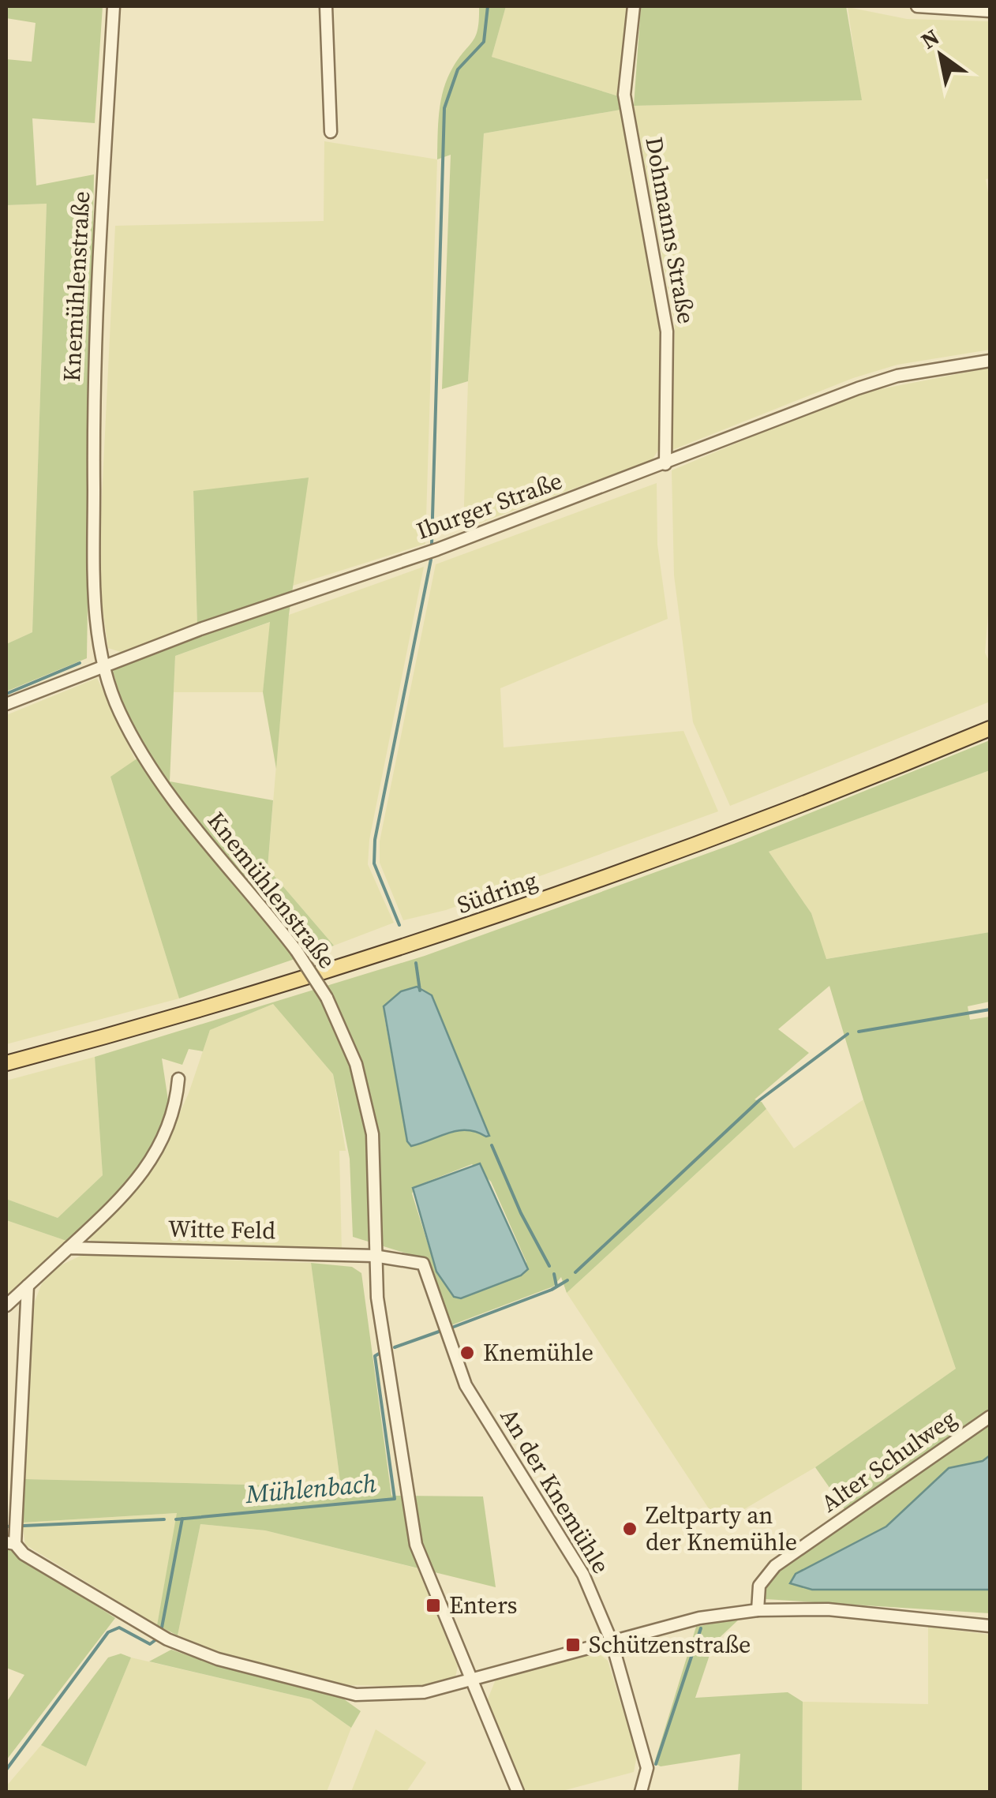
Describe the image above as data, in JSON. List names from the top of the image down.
{
  "streets": {
    "main road": ["Südring"],
    "street": [
      "Dohmanns Straße",
      "Knemühlenstraße",
      "Iburger Straße",
      "Witte Feld",
      "Alter Schulweg",
      "An der Knemühle"
    ]
  },
  "crossings": [
    ["Dohmanns Straße", "Iburger Straße"],
    ["Knemühlenstraße", "Iburger Straße"],
    ["Knemühlenstraße", "Witte Feld"],
    ["Knemühlenstraße", "An der Knemühle"],
    ["Witte Feld", "An der Knemühle"]
  ],
  "water": ["Mühlenbach"],
  "places": {
    "other": ["Knemühle", "Zeltparty an der Knemühle"],
    "transit": ["Enters", "Schützenstraße"]
  },
  "north": "top left"
}
